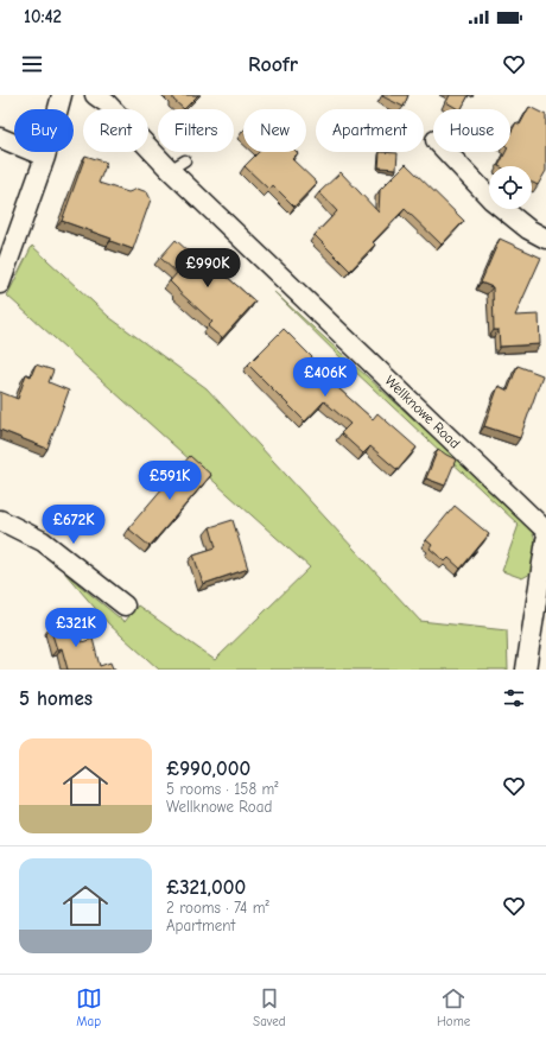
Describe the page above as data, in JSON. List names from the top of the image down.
{
  "streets": {
    "street": ["Wellknowe Road"]
  },
  "page": {
    "status": "10:42",
    "header": "Roofr",
    "chip": [
      "Buy",
      "Rent",
      "Filters",
      "New",
      "Apartment",
      "House"
    ],
    "price": [
      "£990K",
      "£406K",
      "£591K",
      "£672K",
      "£321K"
    ],
    "heading": "5 homes",
    "list": [
      {
        "name": "£990,000",
        "note": "5 rooms · 158 m² · Wellknowe Road"
      },
      {
        "name": "£321,000",
        "note": "2 rooms · 74 m² · Apartment"
      }
    ],
    "tabs": ["Map", "Saved", "Home"]
  }
}
